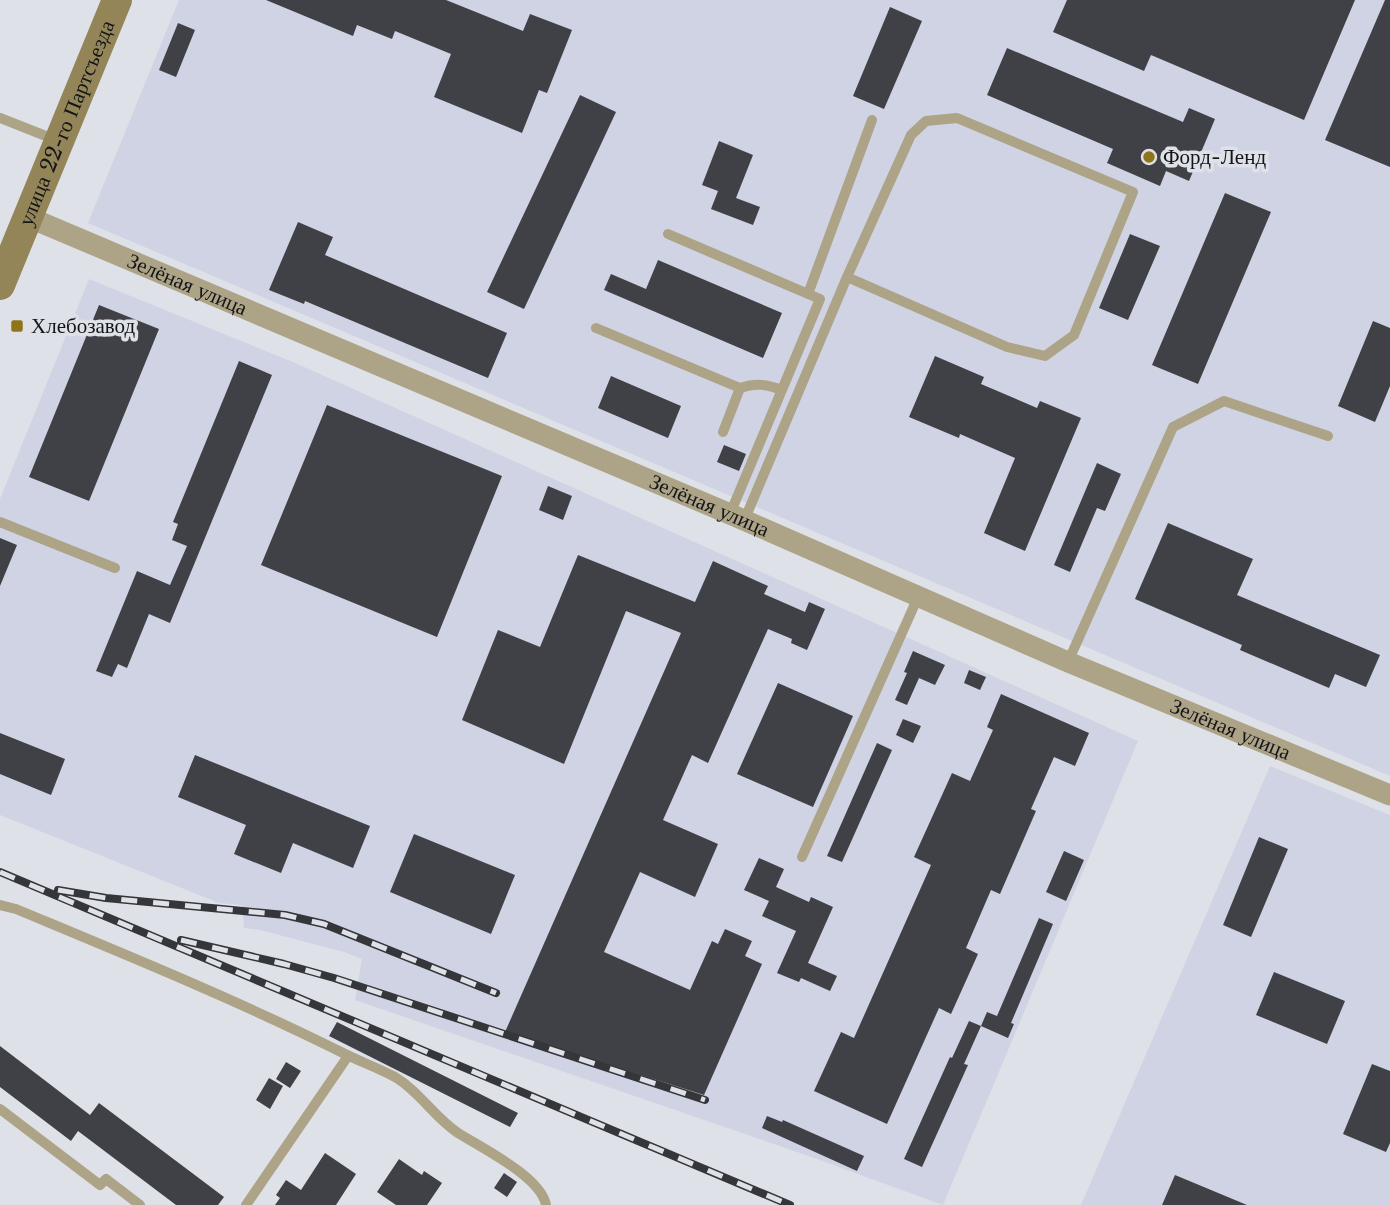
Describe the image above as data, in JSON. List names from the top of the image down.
{
  "streets": {
    "main road": ["улица 22-го Партсъезда"],
    "street": ["Зелёная улица"]
  },
  "crossings": [
    ["улица 22-го Партсъезда", "Зелёная улица"]
  ],
  "places": {
    "other": ["Форд-Ленд"],
    "transit": ["Хлебозавод"]
  }
}
